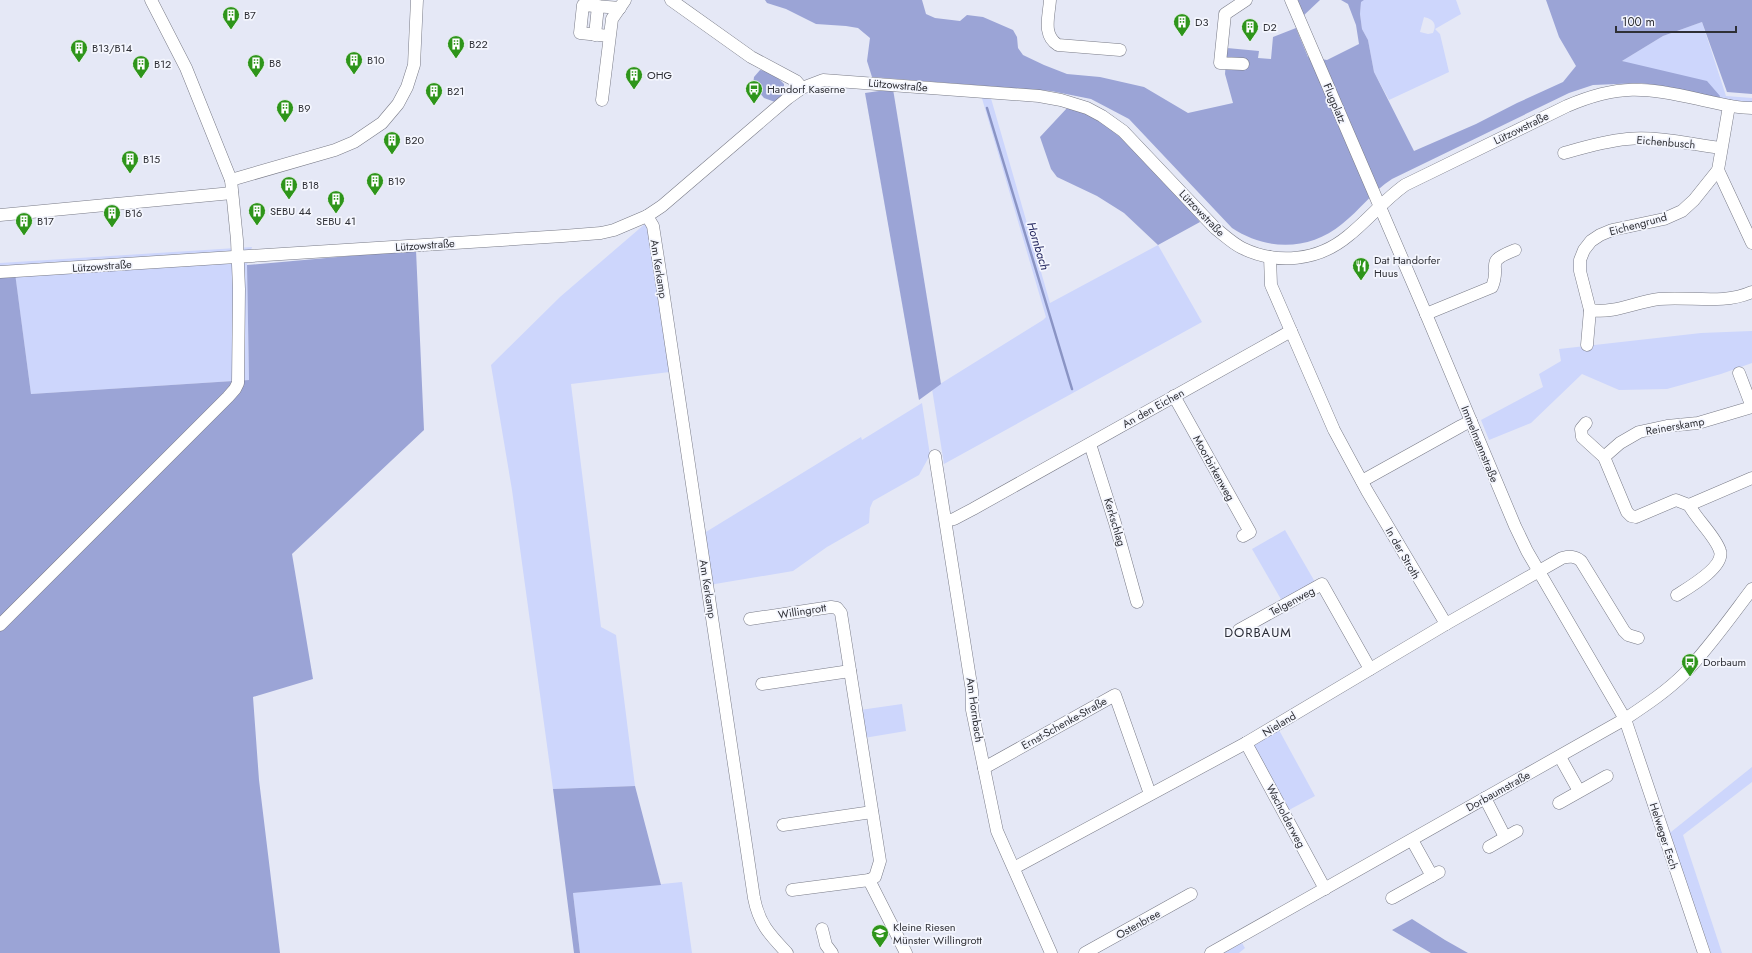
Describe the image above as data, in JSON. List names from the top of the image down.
{
  "streets": {
    "street": [
      "Lützowstraße",
      "Flugplatz",
      "Eichenbusch",
      "Eichengrund",
      "Am Kerkamp",
      "An den Eichen",
      "Reinerskamp",
      "Immelmannstraße",
      "Moorbirkenweg",
      "Kerkschlag",
      "In der Stroth",
      "Telgenweg",
      "Willingrott",
      "Am Hornbach",
      "Ernst-Schenke-Straße",
      "Nieland",
      "Dorbaumstraße",
      "Wacholderweg",
      "Helweger Esch",
      "Ostenbree"
    ]
  },
  "crossings": [
    ["Lützowstraße", "Flugplatz"],
    ["Lützowstraße", "Am Kerkamp"],
    ["Lützowstraße", "Immelmannstraße"],
    ["Flugplatz", "Immelmannstraße"],
    ["An den Eichen", "Moorbirkenweg"],
    ["An den Eichen", "Kerkschlag"],
    ["An den Eichen", "In der Stroth"],
    ["An den Eichen", "Am Hornbach"],
    ["Immelmannstraße", "Nieland"],
    ["Immelmannstraße", "Dorbaumstraße"],
    ["Immelmannstraße", "Helweger Esch"],
    ["In der Stroth", "Nieland"],
    ["Telgenweg", "Nieland"],
    ["Am Hornbach", "Ernst-Schenke-Straße"],
    ["Am Hornbach", "Nieland"],
    ["Ernst-Schenke-Straße", "Nieland"],
    ["Nieland", "Wacholderweg"],
    ["Dorbaumstraße", "Wacholderweg"],
    ["Dorbaumstraße", "Helweger Esch"]
  ],
  "districts": ["DORBAUM"],
  "water": ["Hornbach"],
  "places": {
    "building": [
      "B7",
      "D3",
      "D2",
      "B22",
      "B13/B14",
      "B10",
      "B8",
      "B12",
      "OHG",
      "B21",
      "B9",
      "B20",
      "B15",
      "B19",
      "B18",
      "SEBU 41",
      "SEBU 44",
      "B16",
      "B17"
    ],
    "bus stop": ["Handorf Kaserne", "Dorbaum"],
    "restaurant": ["Dat Handorfer Huus"],
    "school or university": ["Kleine Riesen Münster Willingrott"]
  },
  "scale_bar": "100 m"
}
